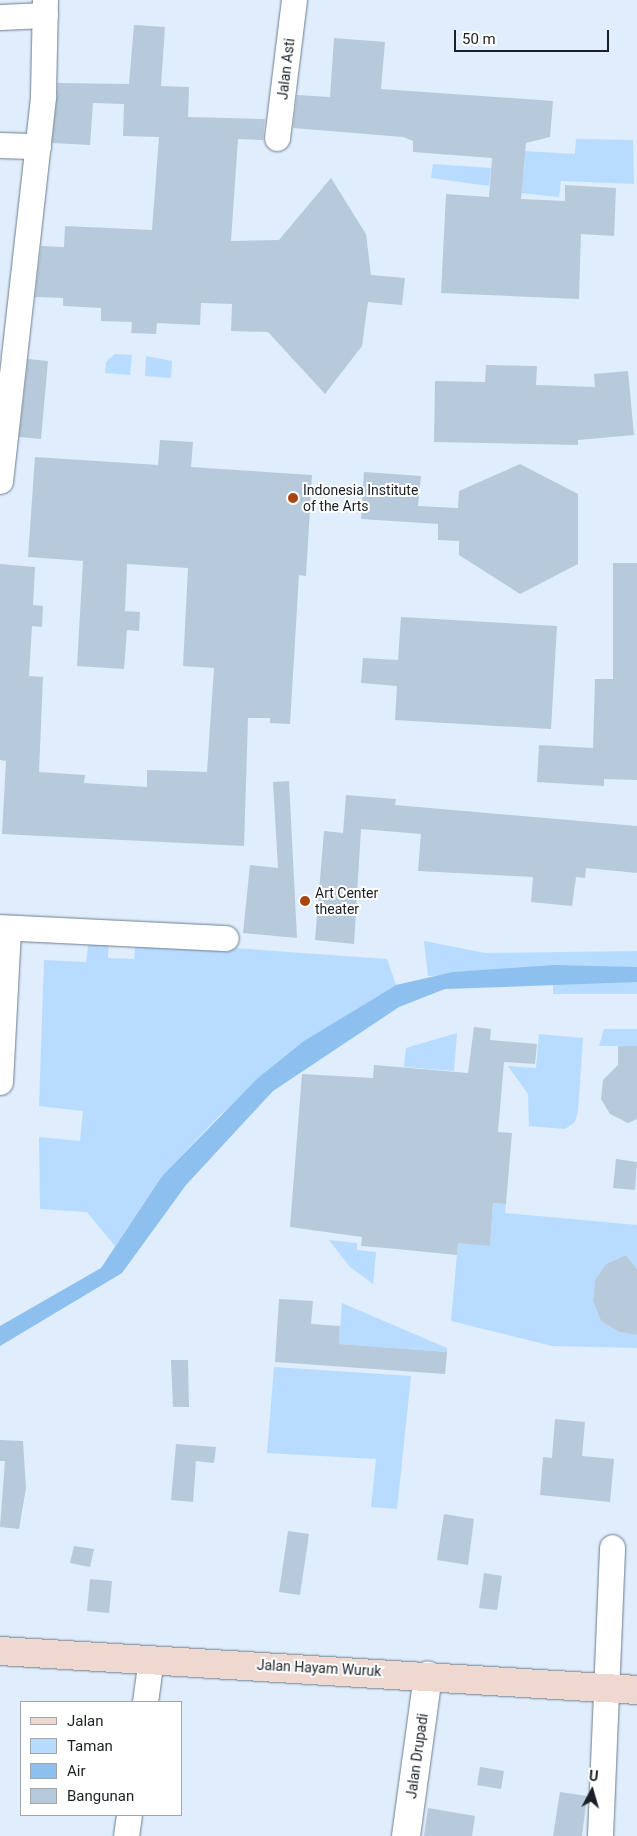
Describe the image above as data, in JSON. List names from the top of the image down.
{
  "streets": {
    "main road": ["Jalan Hayam Wuruk"],
    "street": ["Jalan Asti", "Jalan Drupadi"]
  },
  "crossings": [
    ["Jalan Hayam Wuruk", "Jalan Drupadi"]
  ],
  "places": ["Indonesia Institute of the Arts", "Art Center theater"],
  "legend": [
    "Jalan",
    "Taman",
    "Air",
    "Bangunan"
  ],
  "scale_bar": "50 m",
  "north": "top"
}
